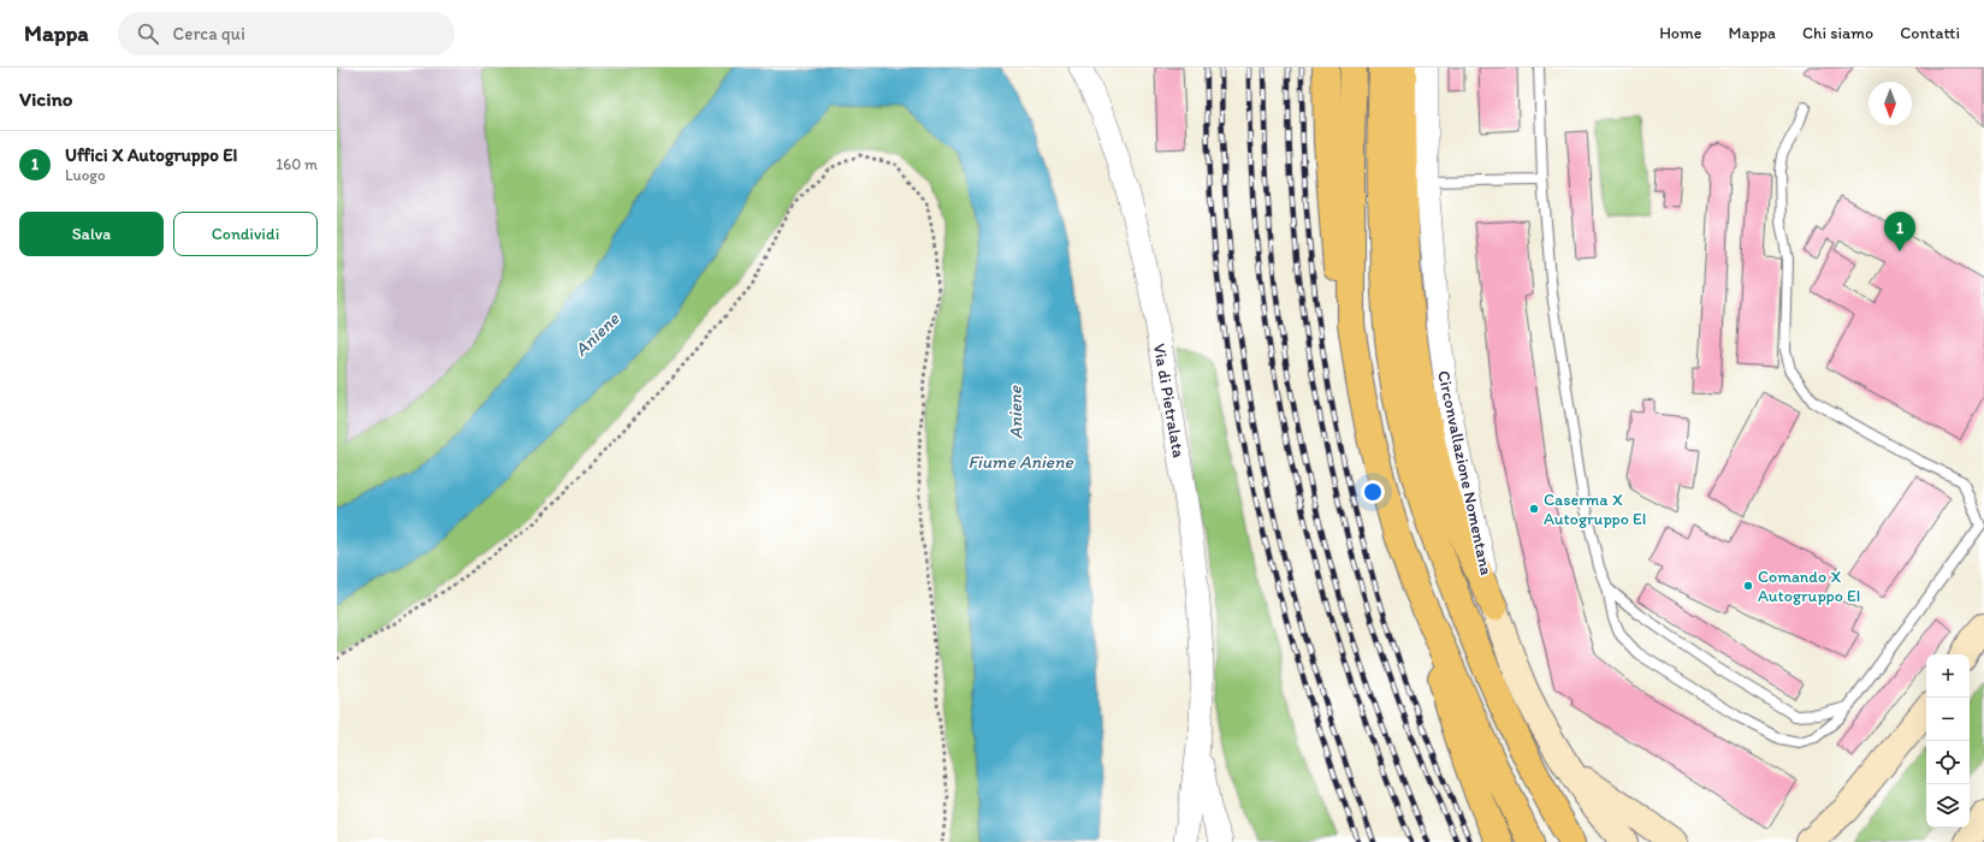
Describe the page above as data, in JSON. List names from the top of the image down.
{
  "streets": {
    "main road": ["Circonvallazione Nomentana"],
    "street": ["Via di Pietralata"]
  },
  "water": ["Aniene", "Fiume Aniene"],
  "places": ["Caserma X Autogruppo EI", "Comando X Autogruppo EI"],
  "north": "bottom",
  "page": {
    "header": "Mappa",
    "search": "Cerca qui",
    "nav": [
      "Home",
      "Mappa",
      "Chi siamo",
      "Contatti"
    ],
    "heading": "Vicino",
    "list": [
      {
        "mark": "1",
        "name": "Uffici X Autogruppo EI",
        "note": "Luogo",
        "value": "160 m"
      }
    ],
    "buttons": ["Salva", "Condividi"],
    "pins": "1",
    "map_buttons": ["+", "−"]
  }
}
